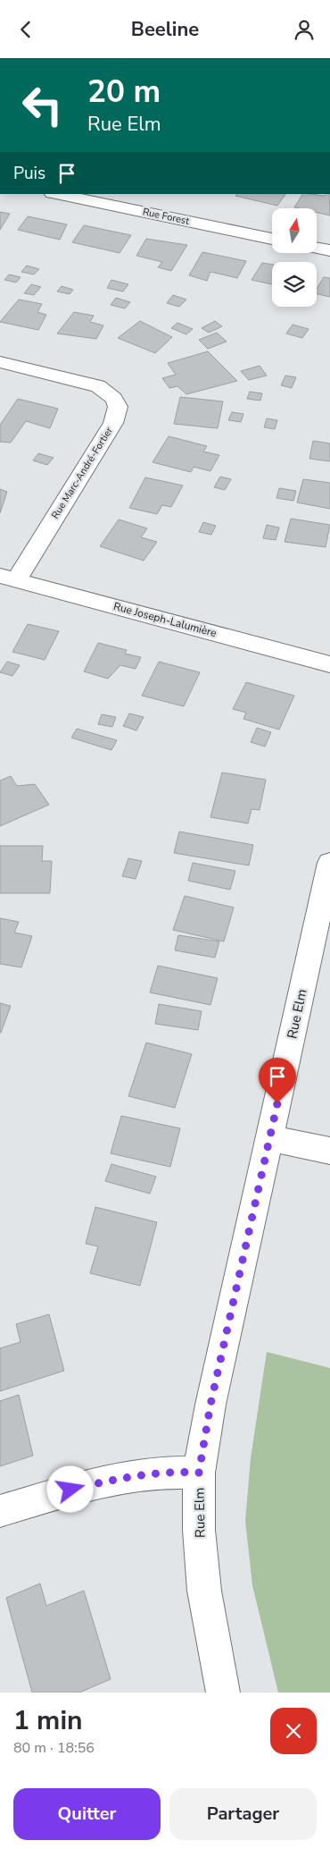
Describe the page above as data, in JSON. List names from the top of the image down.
{
  "streets": {
    "street": [
      "Rue Forest",
      "Rue Marc-André-Fortier",
      "Rue Joseph-Lalumière",
      "Rue Elm"
    ]
  },
  "crossings": [
    ["Rue Marc-André-Fortier", "Rue Joseph-Lalumière"]
  ],
  "north": "top",
  "page": {
    "header": "Beeline",
    "turn": ["20 m", "Rue Elm"],
    "then": "Puis",
    "heading": ["1 min", "80 m · 18:56"],
    "buttons": ["Quitter", "Partager"]
  }
}
